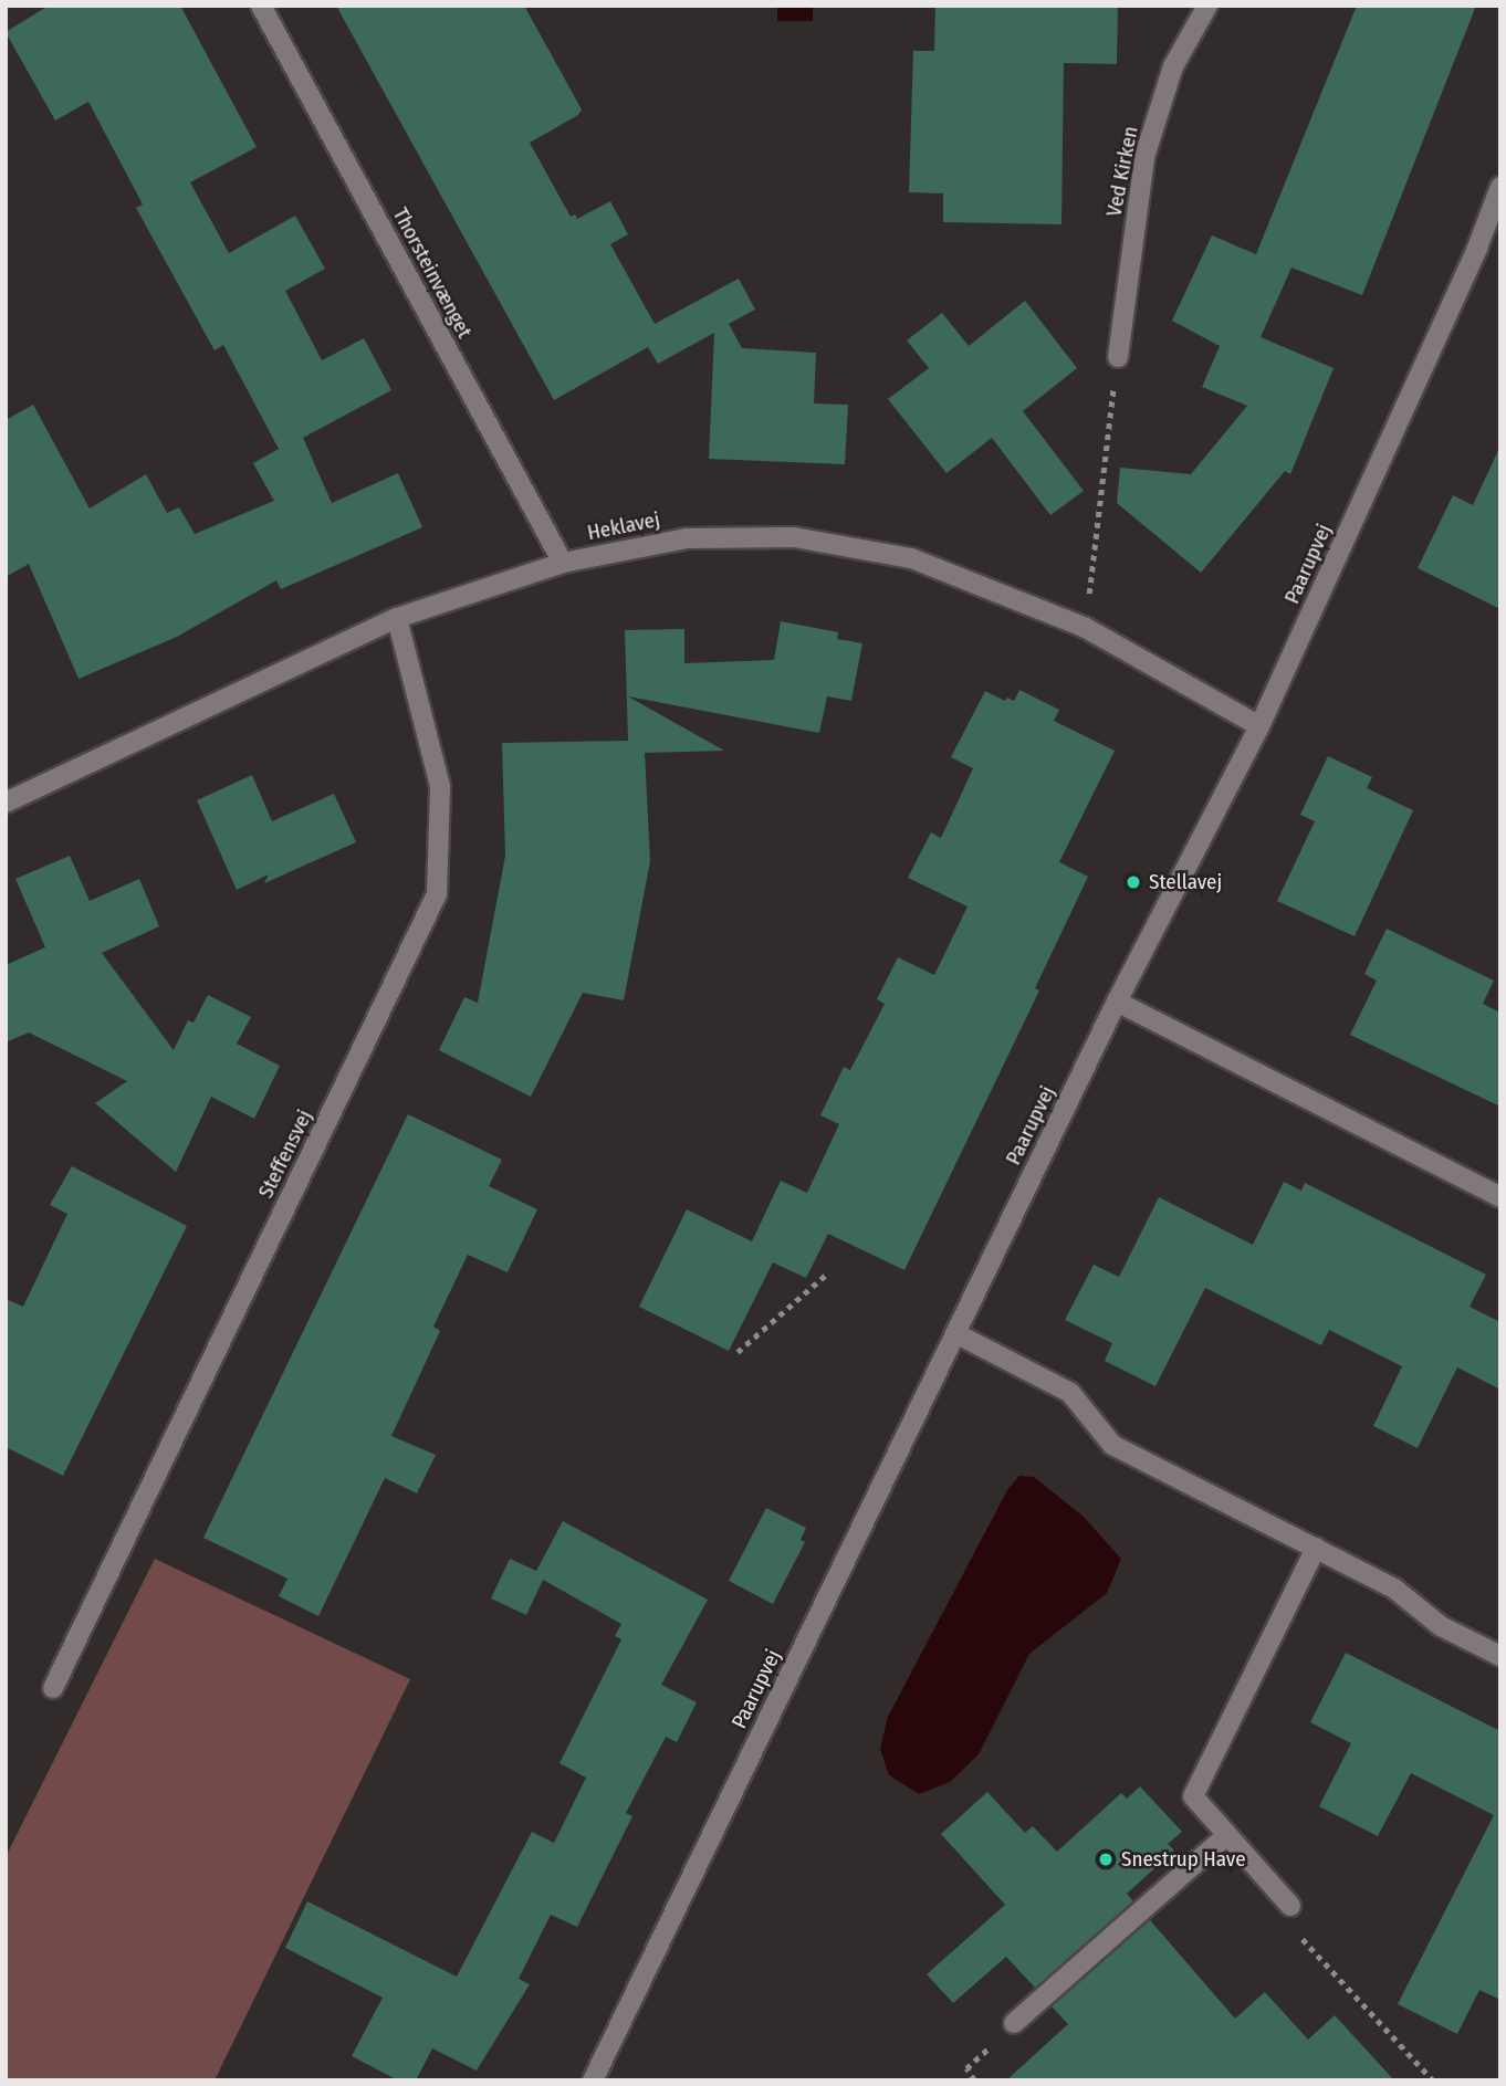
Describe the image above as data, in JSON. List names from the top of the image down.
{
  "streets": {
    "street": [
      "Ved Kirken",
      "Thorsteinvænget",
      "Heklavej",
      "Paarupvej",
      "Steffensvej"
    ]
  },
  "crossings": [
    ["Thorsteinvænget", "Heklavej"],
    ["Heklavej", "Paarupvej"],
    ["Heklavej", "Steffensvej"]
  ],
  "places": ["Stellavej", "Snestrup Have"]
}
